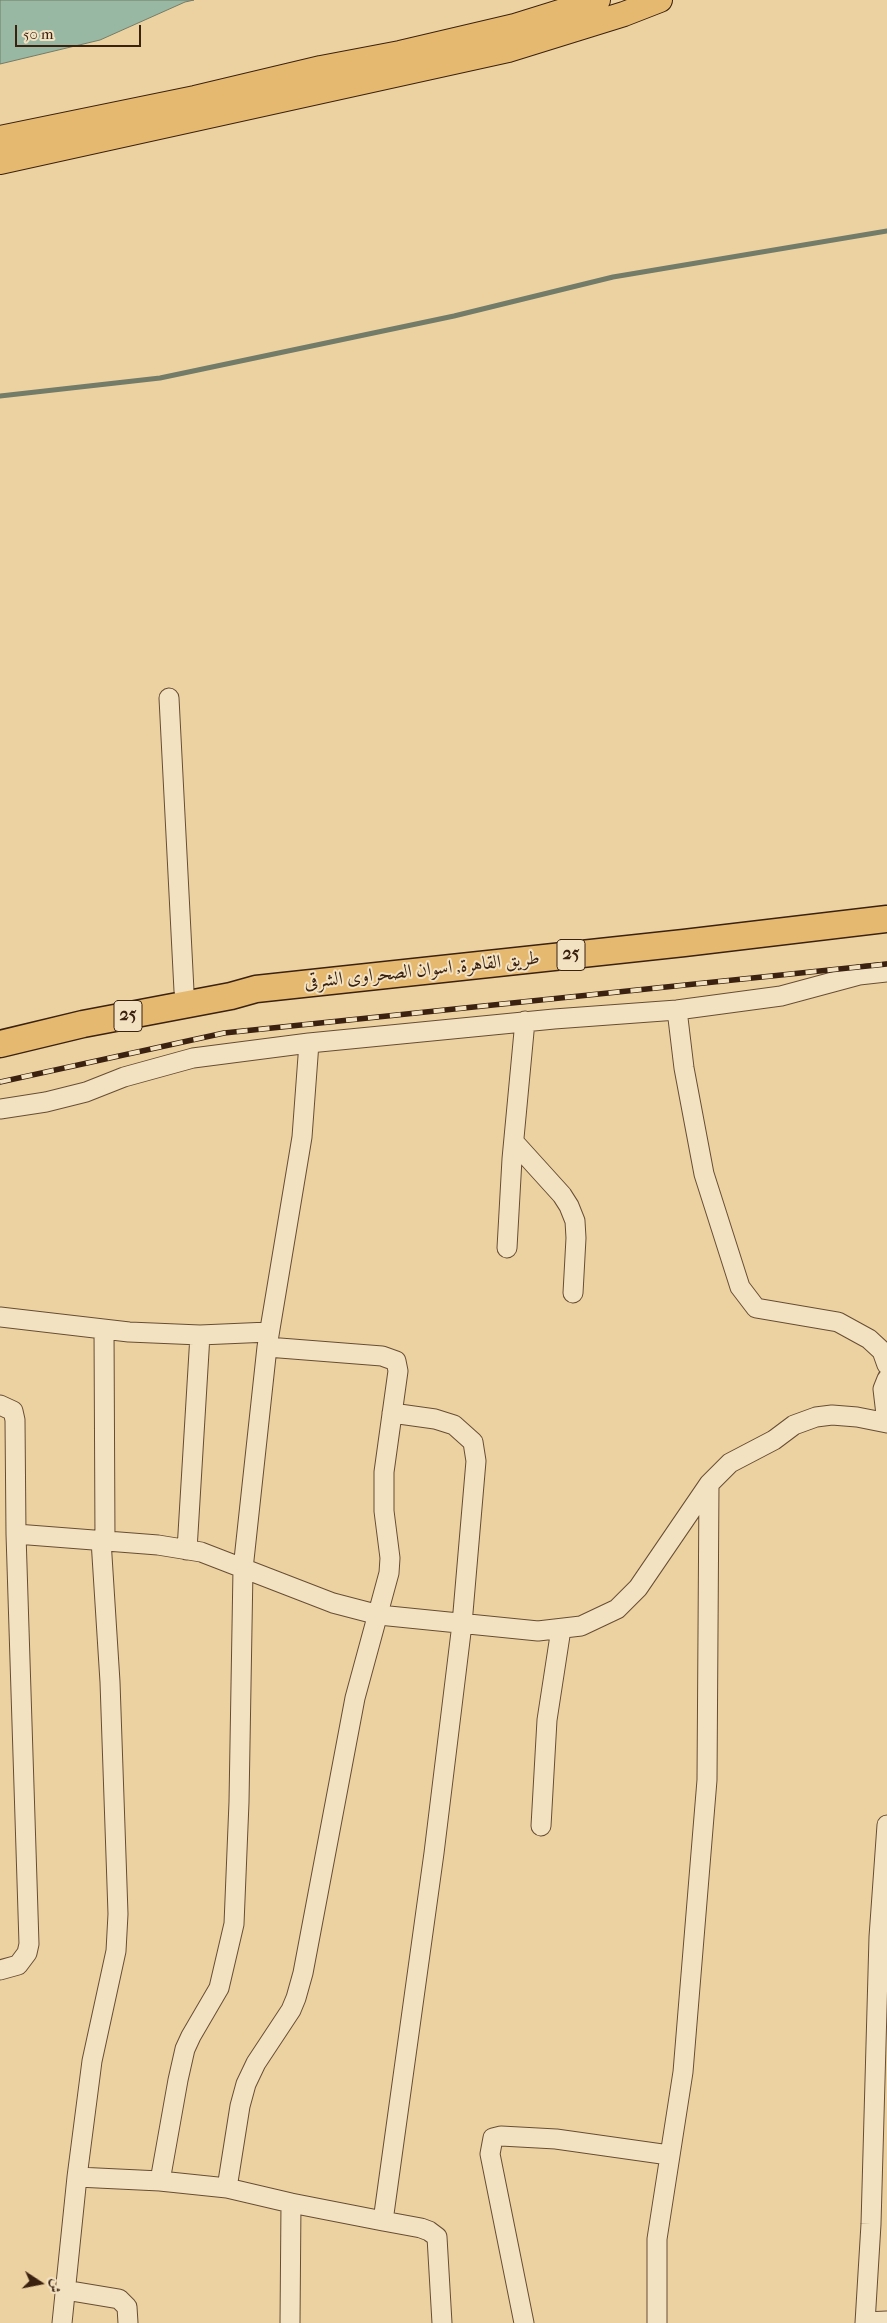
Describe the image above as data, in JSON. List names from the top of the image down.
{
  "streets": {
    "highway": ["25", "طريق القاهرة, اسوان الصحراوى الشرقى"]
  },
  "scale_bar": "50 m",
  "north": "right"
}
